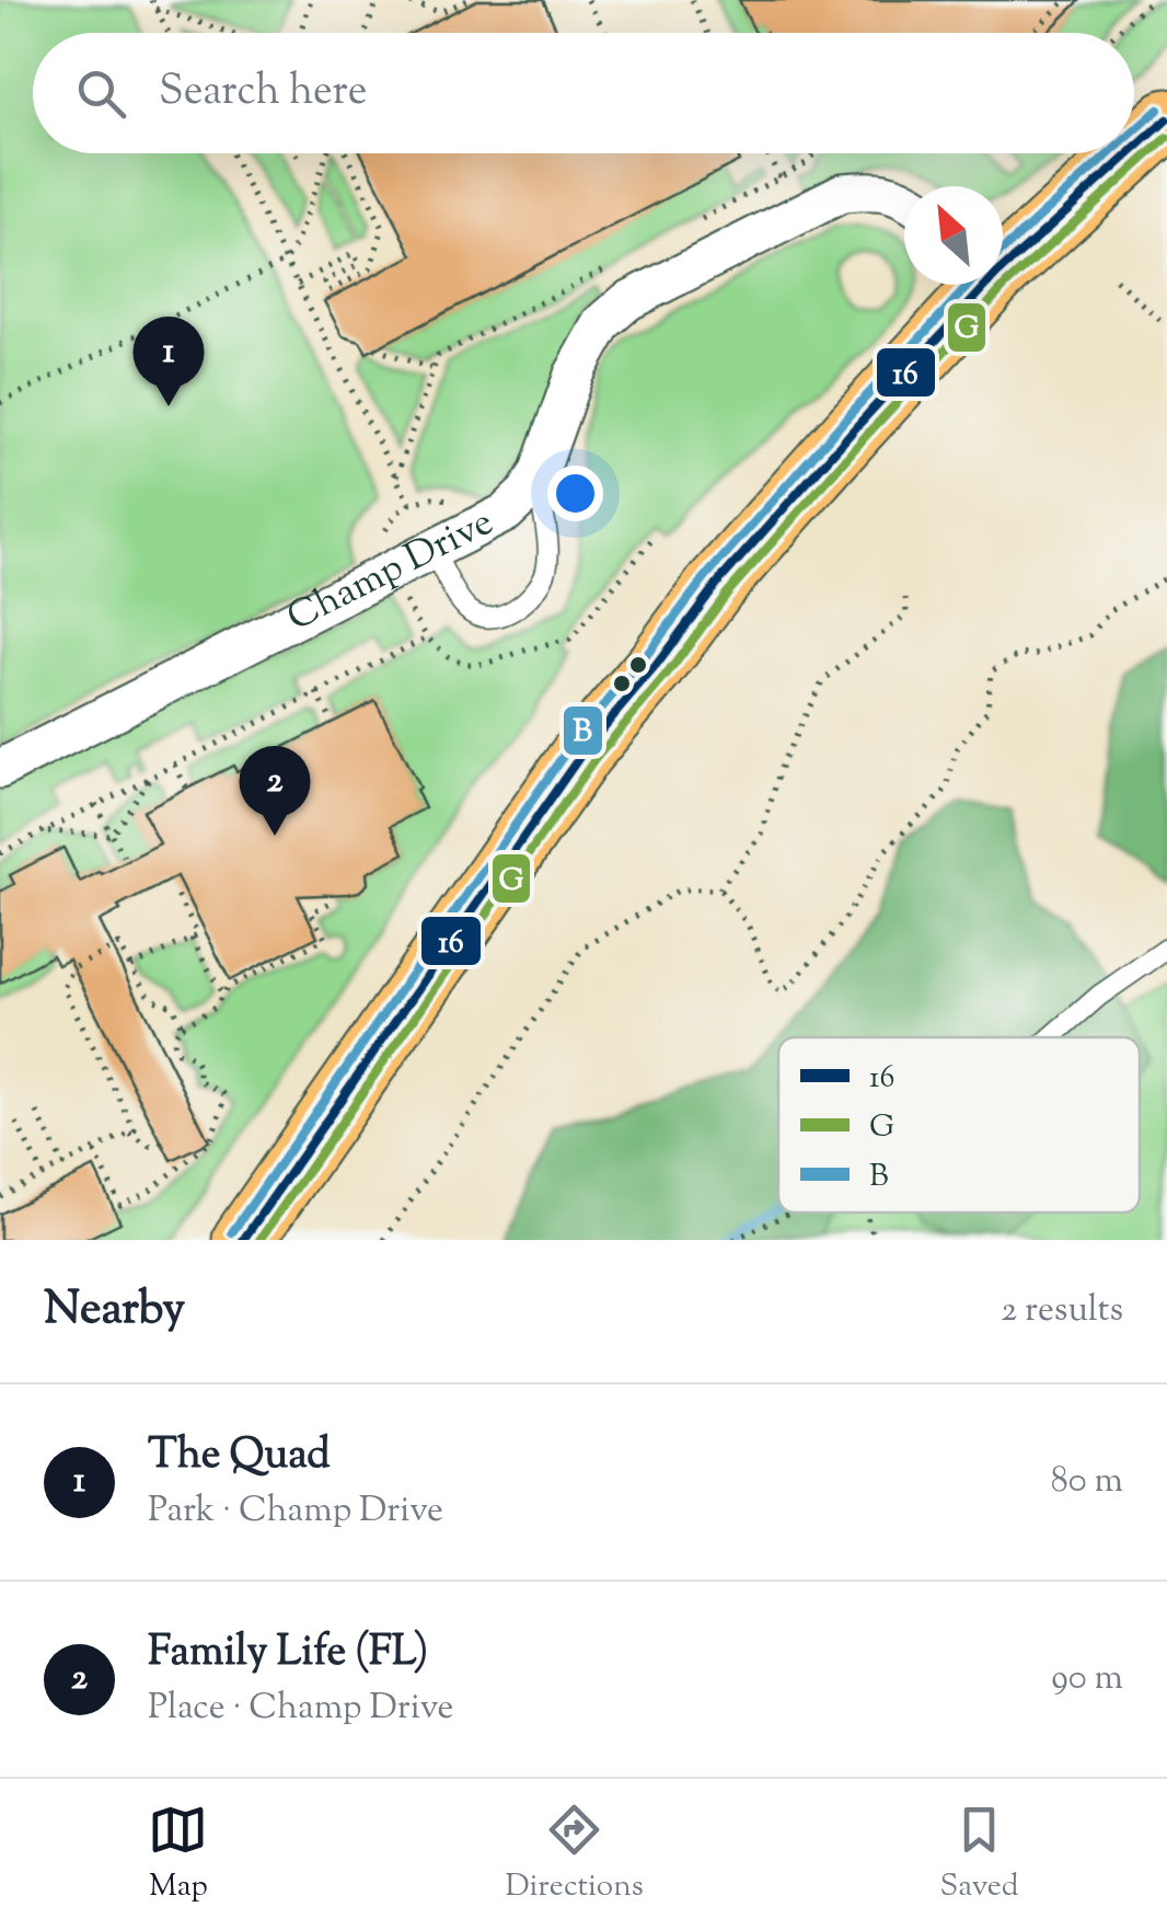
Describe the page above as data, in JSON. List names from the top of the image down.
{
  "streets": {
    "street": ["Champ Drive"]
  },
  "lines": ["transit line B", "transit line 16", "transit line G"],
  "legend": ["16", "G", "B"],
  "north": "top left",
  "page": {
    "search": "Search here",
    "pins": ["1", "2"],
    "heading": ["Nearby", "2 results"],
    "list": [
      {
        "mark": "1",
        "name": "The Quad",
        "note": "Park · Champ Drive",
        "value": "80 m"
      },
      {
        "mark": "2",
        "name": "Family Life (FL)",
        "note": "Place · Champ Drive",
        "value": "90 m"
      }
    ],
    "nav": ["Map", "Directions", "Saved"]
  }
}
